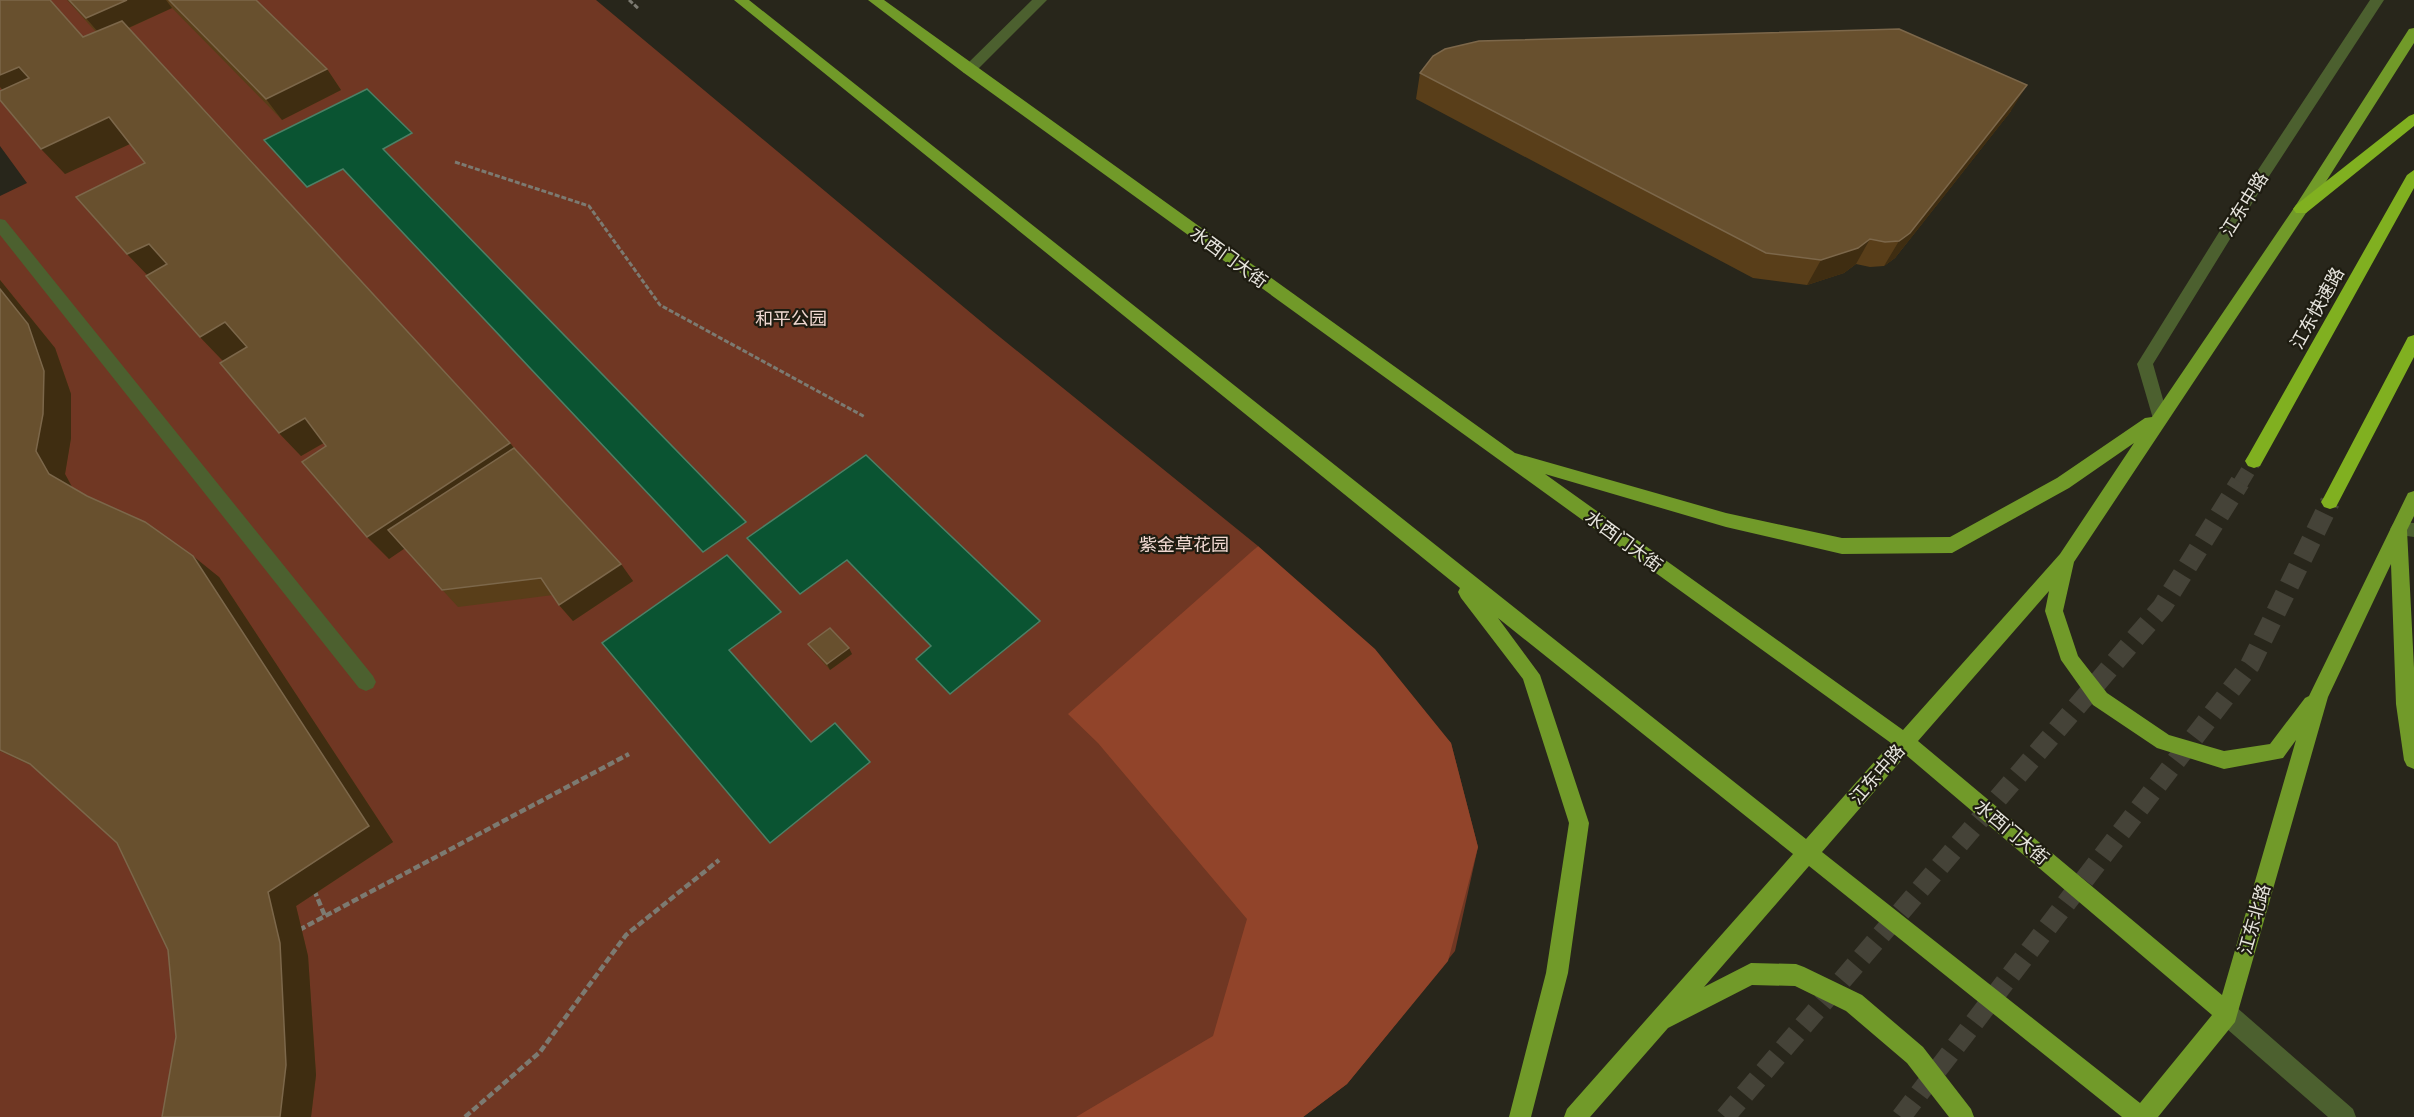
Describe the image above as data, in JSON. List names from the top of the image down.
{
  "streets": {
    "highway": ["江东快速路"],
    "main road": ["江东中路", "水西门大街", "江东北路"]
  },
  "crossings": [
    ["江东中路", "水西门大街"],
    ["水西门大街", "江东北路"]
  ],
  "parks": ["和平公园", "紫金草花园"]
}
